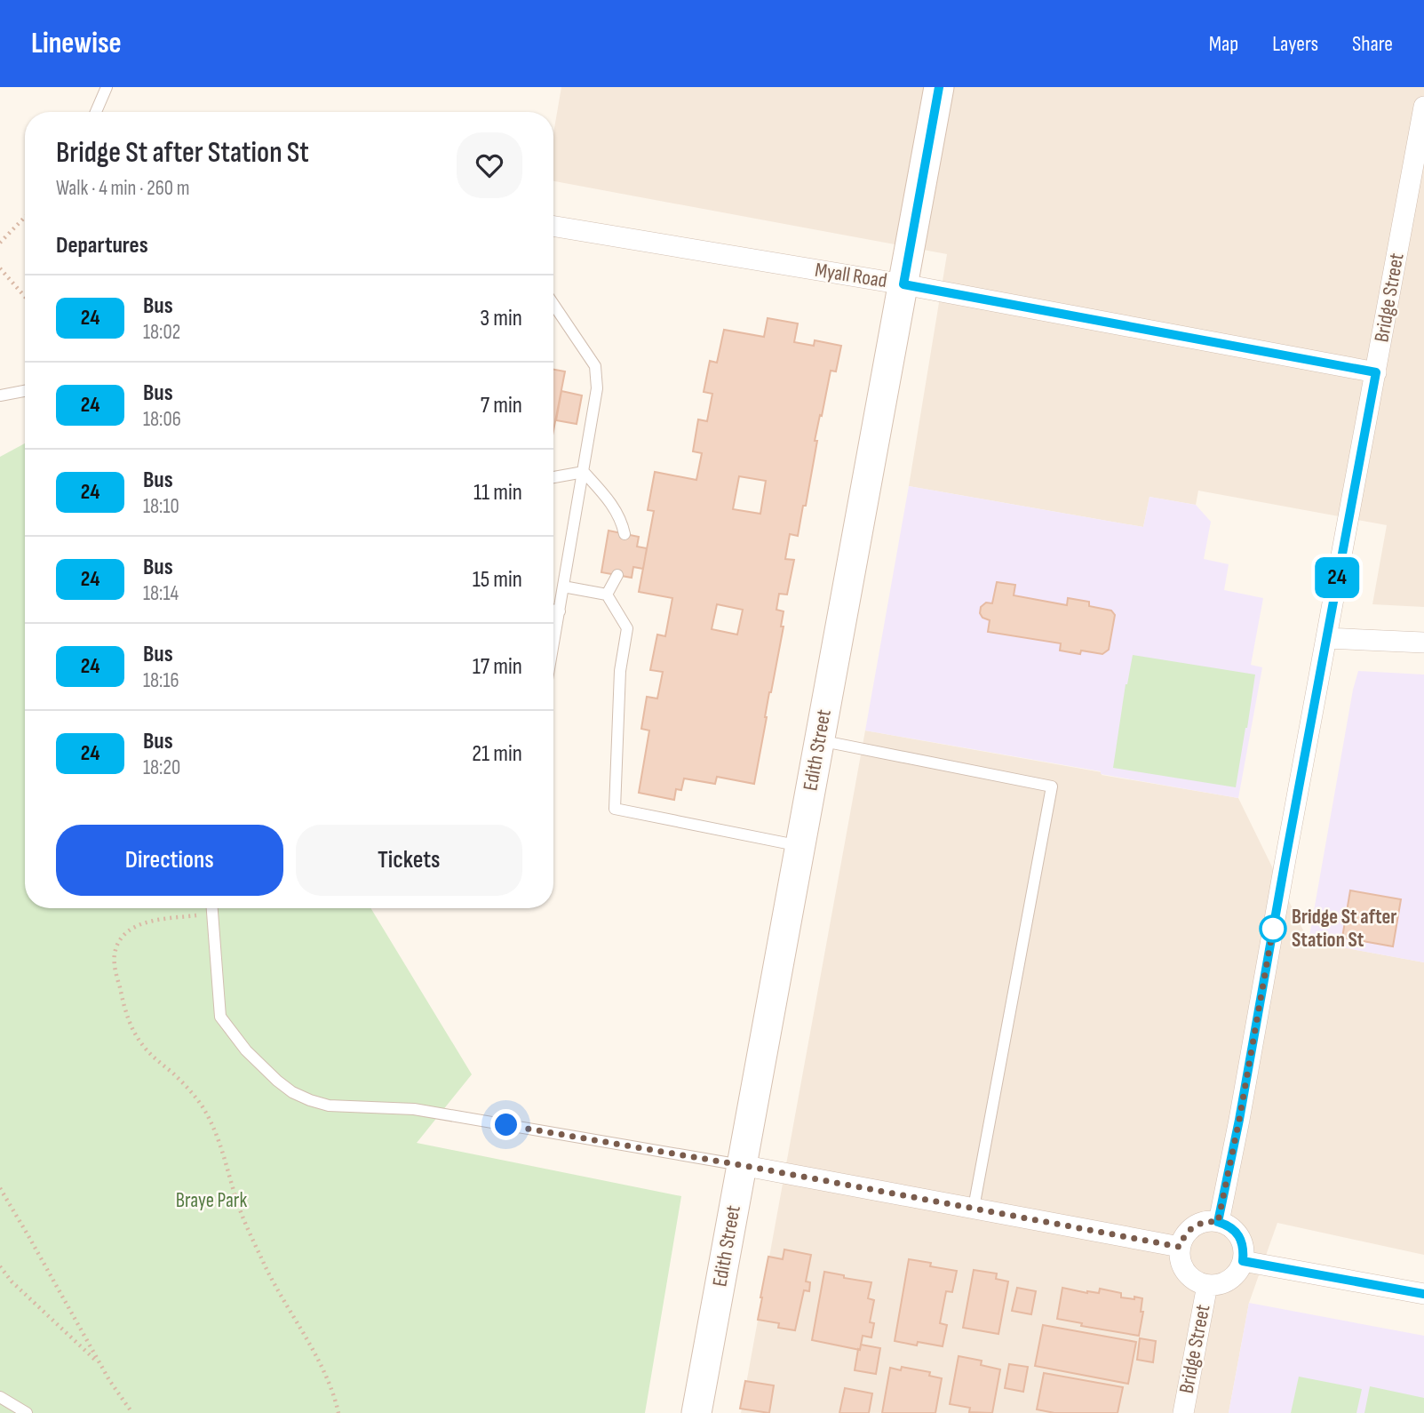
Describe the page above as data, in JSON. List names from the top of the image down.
{
  "streets": {
    "main road": ["Edith Street"],
    "street": ["Myall Road", "Bridge Street"]
  },
  "crossings": [
    ["Myall Road", "Bridge Street"],
    ["Myall Road", "Edith Street"]
  ],
  "parks": ["Braye Park"],
  "places": ["Bridge St after Station St"],
  "lines": ["bus line 24"],
  "page": {
    "header": "Linewise",
    "nav": ["Map", "Layers", "Share"],
    "on_map": "24",
    "heading": [
      ["Bridge St after Station St", "Walk · 4 min · 260 m"],
      "Departures"
    ],
    "list": [
      {
        "mark": "24",
        "name": "Bus",
        "note": "18:02",
        "value": "3 min"
      },
      {
        "mark": "24",
        "name": "Bus",
        "note": "18:06",
        "value": "7 min"
      },
      {
        "mark": "24",
        "name": "Bus",
        "note": "18:10",
        "value": "11 min"
      },
      {
        "mark": "24",
        "name": "Bus",
        "note": "18:14",
        "value": "15 min"
      },
      {
        "mark": "24",
        "name": "Bus",
        "note": "18:16",
        "value": "17 min"
      },
      {
        "mark": "24",
        "name": "Bus",
        "note": "18:20",
        "value": "21 min"
      }
    ],
    "buttons": ["Directions", "Tickets"]
  }
}
